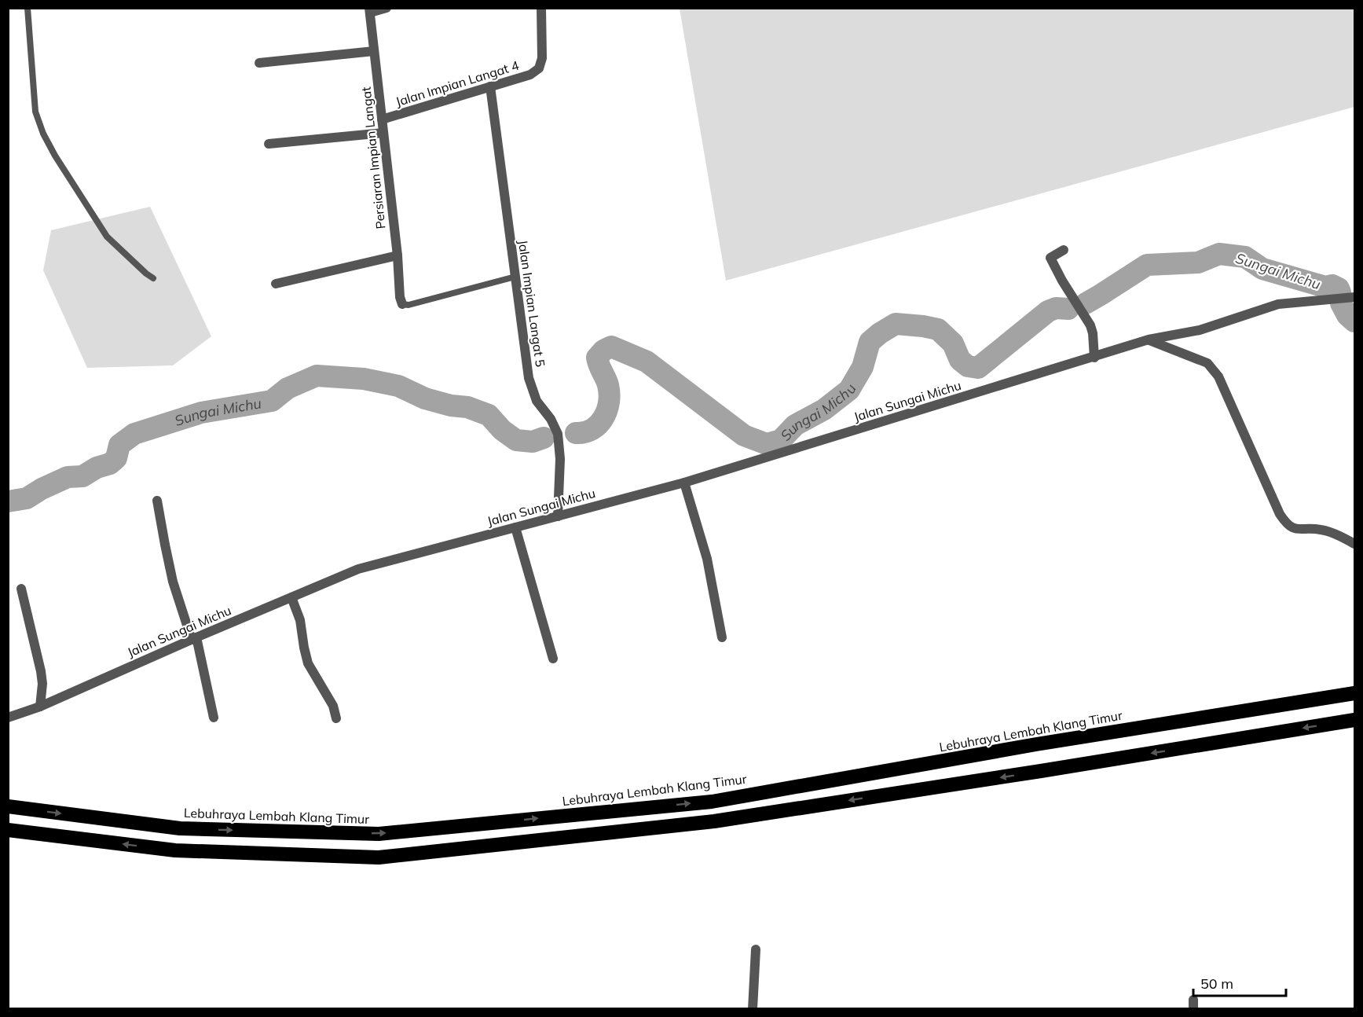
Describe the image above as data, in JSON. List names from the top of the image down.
{
  "streets": {
    "highway": ["Lebuhraya Lembah Klang Timur"],
    "street": [
      "Jalan Impian Langat 4",
      "Persiaran Impian Langat",
      "Jalan Impian Langat 5",
      "Jalan Sungai Michu"
    ]
  },
  "crossings": [
    ["Jalan Impian Langat 4", "Persiaran Impian Langat"],
    ["Jalan Impian Langat 4", "Jalan Impian Langat 5"],
    ["Jalan Impian Langat 5", "Jalan Sungai Michu"]
  ],
  "water": ["Sungai Michu"],
  "scale_bar": "50 m"
}
